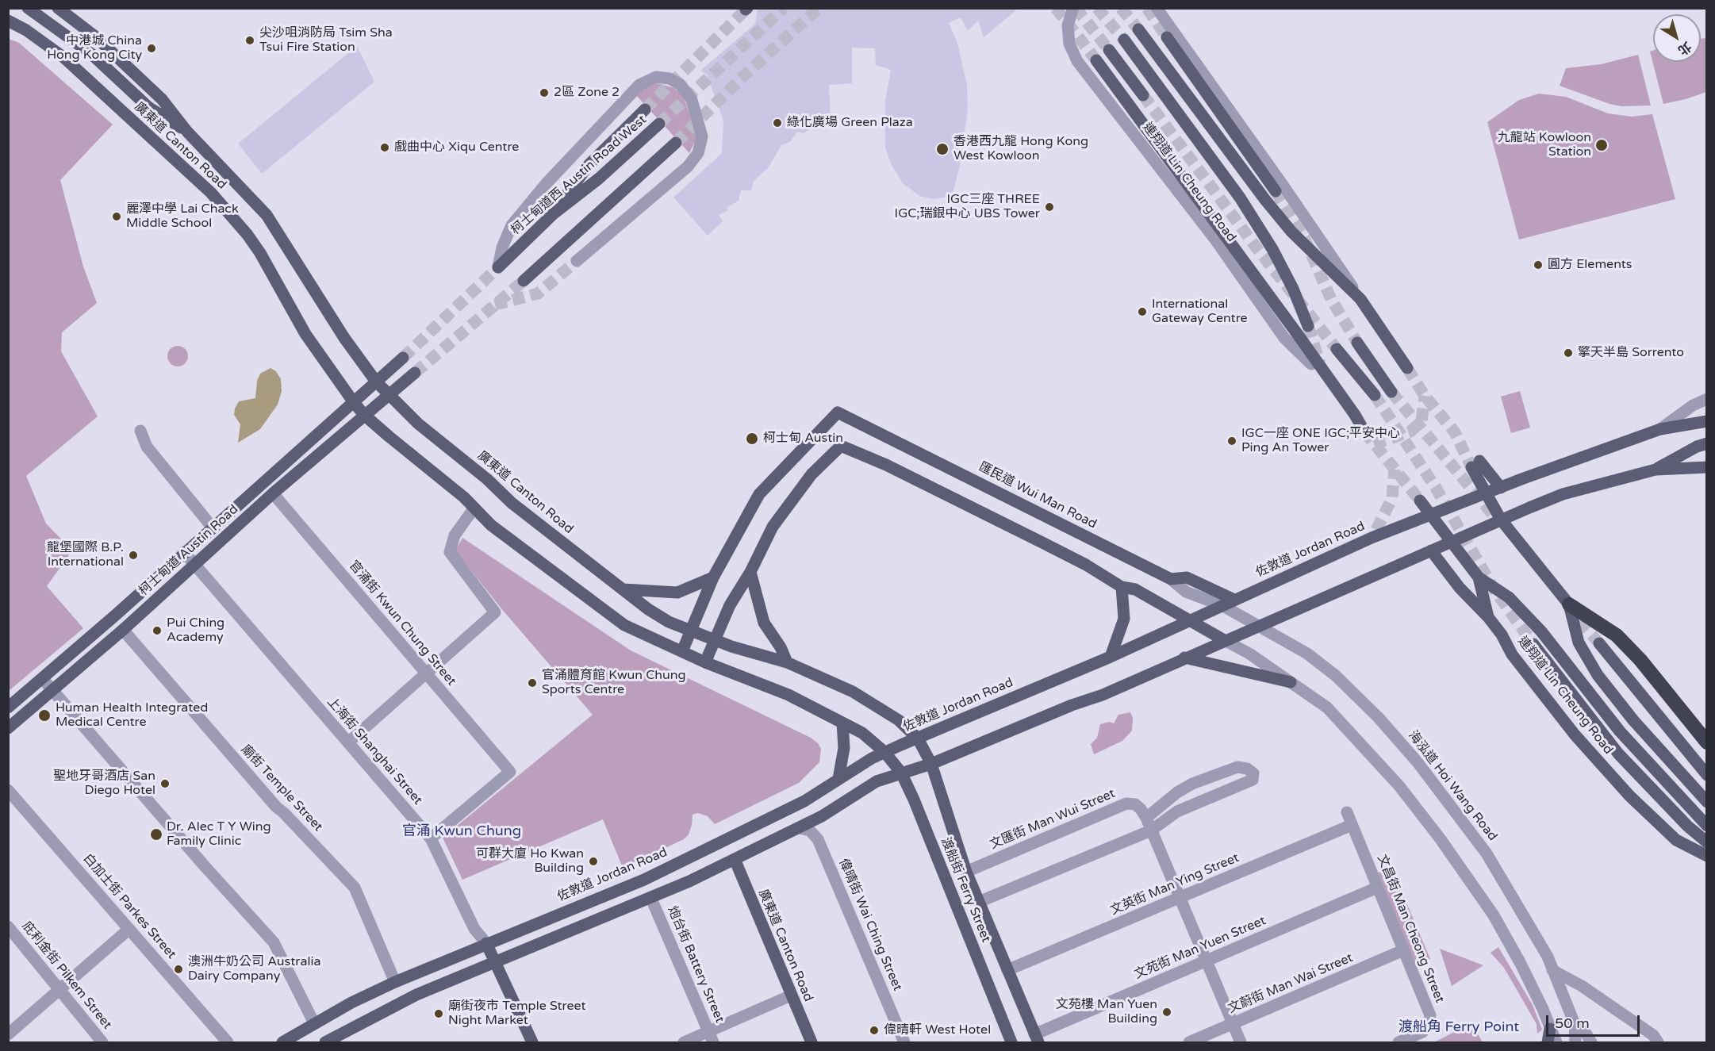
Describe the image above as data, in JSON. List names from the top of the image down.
{
  "streets": {
    "main road": [
      "廣東道 Canton Road",
      "柯士甸道西 Austin Road West",
      "連翔道 Lin Cheung Road",
      "匯民道 Wui Man Road",
      "佐敦道 Jordan Road",
      "柯士甸道 Austin Road",
      "上海街 Shanghai Street",
      "渡船街 Ferry Street"
    ],
    "street": [
      "官涌街 Kwun Chung Street",
      "海泓道 Hoi Wang Road",
      "廟街 Temple Street",
      "文匯街 Man Wui Street",
      "文英街 Man Ying Street",
      "白加士街 Parkes Street",
      "偉晴街 Wai Ching Street",
      "文昌街 Man Cheong Street",
      "文苑街 Man Yuen Street",
      "炮台街 Battery Street",
      "庇利金街 Pilkem Street",
      "文蔚街 Man Wai Street"
    ]
  },
  "crossings": [
    ["廣東道 Canton Road", "佐敦道 Jordan Road"],
    ["廣東道 Canton Road", "柯士甸道 Austin Road"],
    ["廣東道 Canton Road", "渡船街 Ferry Street"],
    ["連翔道 Lin Cheung Road", "佐敦道 Jordan Road"],
    ["匯民道 Wui Man Road", "佐敦道 Jordan Road"],
    ["匯民道 Wui Man Road", "海泓道 Hoi Wang Road"],
    ["佐敦道 Jordan Road", "上海街 Shanghai Street"],
    ["佐敦道 Jordan Road", "海泓道 Hoi Wang Road"],
    ["佐敦道 Jordan Road", "廟街 Temple Street"],
    ["佐敦道 Jordan Road", "渡船街 Ferry Street"],
    ["柯士甸道 Austin Road", "官涌街 Kwun Chung Street"],
    ["柯士甸道 Austin Road", "上海街 Shanghai Street"],
    ["柯士甸道 Austin Road", "廟街 Temple Street"],
    ["官涌街 Kwun Chung Street", "上海街 Shanghai Street"],
    ["文匯街 Man Wui Street", "渡船街 Ferry Street"],
    ["文英街 Man Ying Street", "渡船街 Ferry Street"],
    ["文英街 Man Ying Street", "文昌街 Man Cheong Street"],
    ["渡船街 Ferry Street", "文苑街 Man Yuen Street"],
    ["文昌街 Man Cheong Street", "文苑街 Man Yuen Street"],
    ["文昌街 Man Cheong Street", "文蔚街 Man Wai Street"]
  ],
  "districts": ["官涌 Kwun Chung", "渡船角 Ferry Point"],
  "places": [
    "尖沙咀消防局 Tsim Sha Tsui Fire Station",
    "中港城 China Hong Kong City",
    "2區 Zone 2",
    "綠化廣場 Green Plaza",
    "九龍站 Kowloon Station",
    "戲曲中心 Xiqu Centre",
    "香港西九龍 Hong Kong West Kowloon",
    "IGC三座 THREE IGC;瑞銀中心 UBS Tower",
    "麗澤中學 Lai Chack Middle School",
    "圓方 Elements",
    "International Gateway Centre",
    "擎天半島 Sorrento",
    "柯士甸 Austin",
    "IGC一座 ONE IGC;平安中心 Ping An Tower",
    "龍堡國際 B.P. International",
    "Pui Ching Academy",
    "官涌體育館 Kwun Chung Sports Centre",
    "Human Health Integrated Medical Centre",
    "聖地牙哥酒店 San Diego Hotel",
    "Dr. Alec T Y Wing Family Clinic",
    "可群大廈 Ho Kwan Building",
    "澳洲牛奶公司 Australia Dairy Company",
    "文苑樓 Man Yuen Building",
    "廟街夜市 Temple Street Night Market",
    "偉晴軒 West Hotel"
  ],
  "scale_bar": "50 m",
  "north": "bottom right"
}
